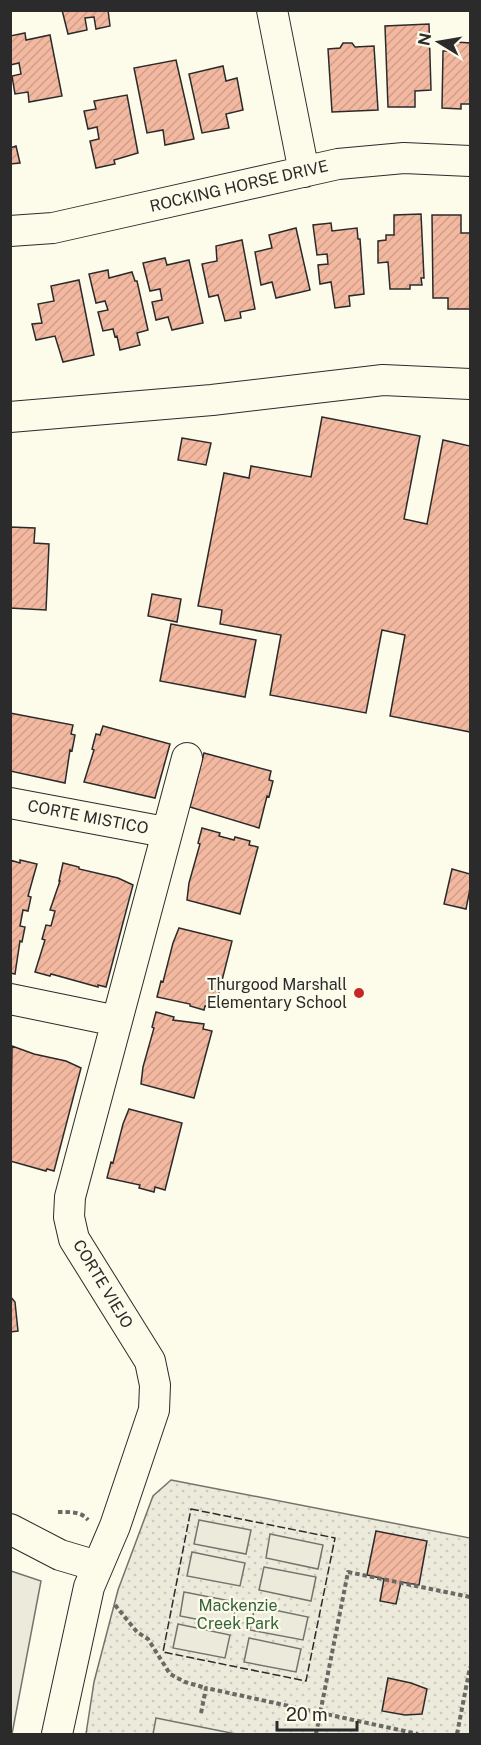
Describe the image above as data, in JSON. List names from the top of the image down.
{
  "streets": {
    "street": ["ROCKING HORSE DRIVE", "CORTE MISTICO", "CORTE VIEJO"]
  },
  "crossings": [
    ["CORTE MISTICO", "CORTE VIEJO"]
  ],
  "parks": ["Mackenzie Creek Park"],
  "places": ["Thurgood Marshall Elementary School"],
  "scale_bar": "20 m",
  "north": "left"
}
